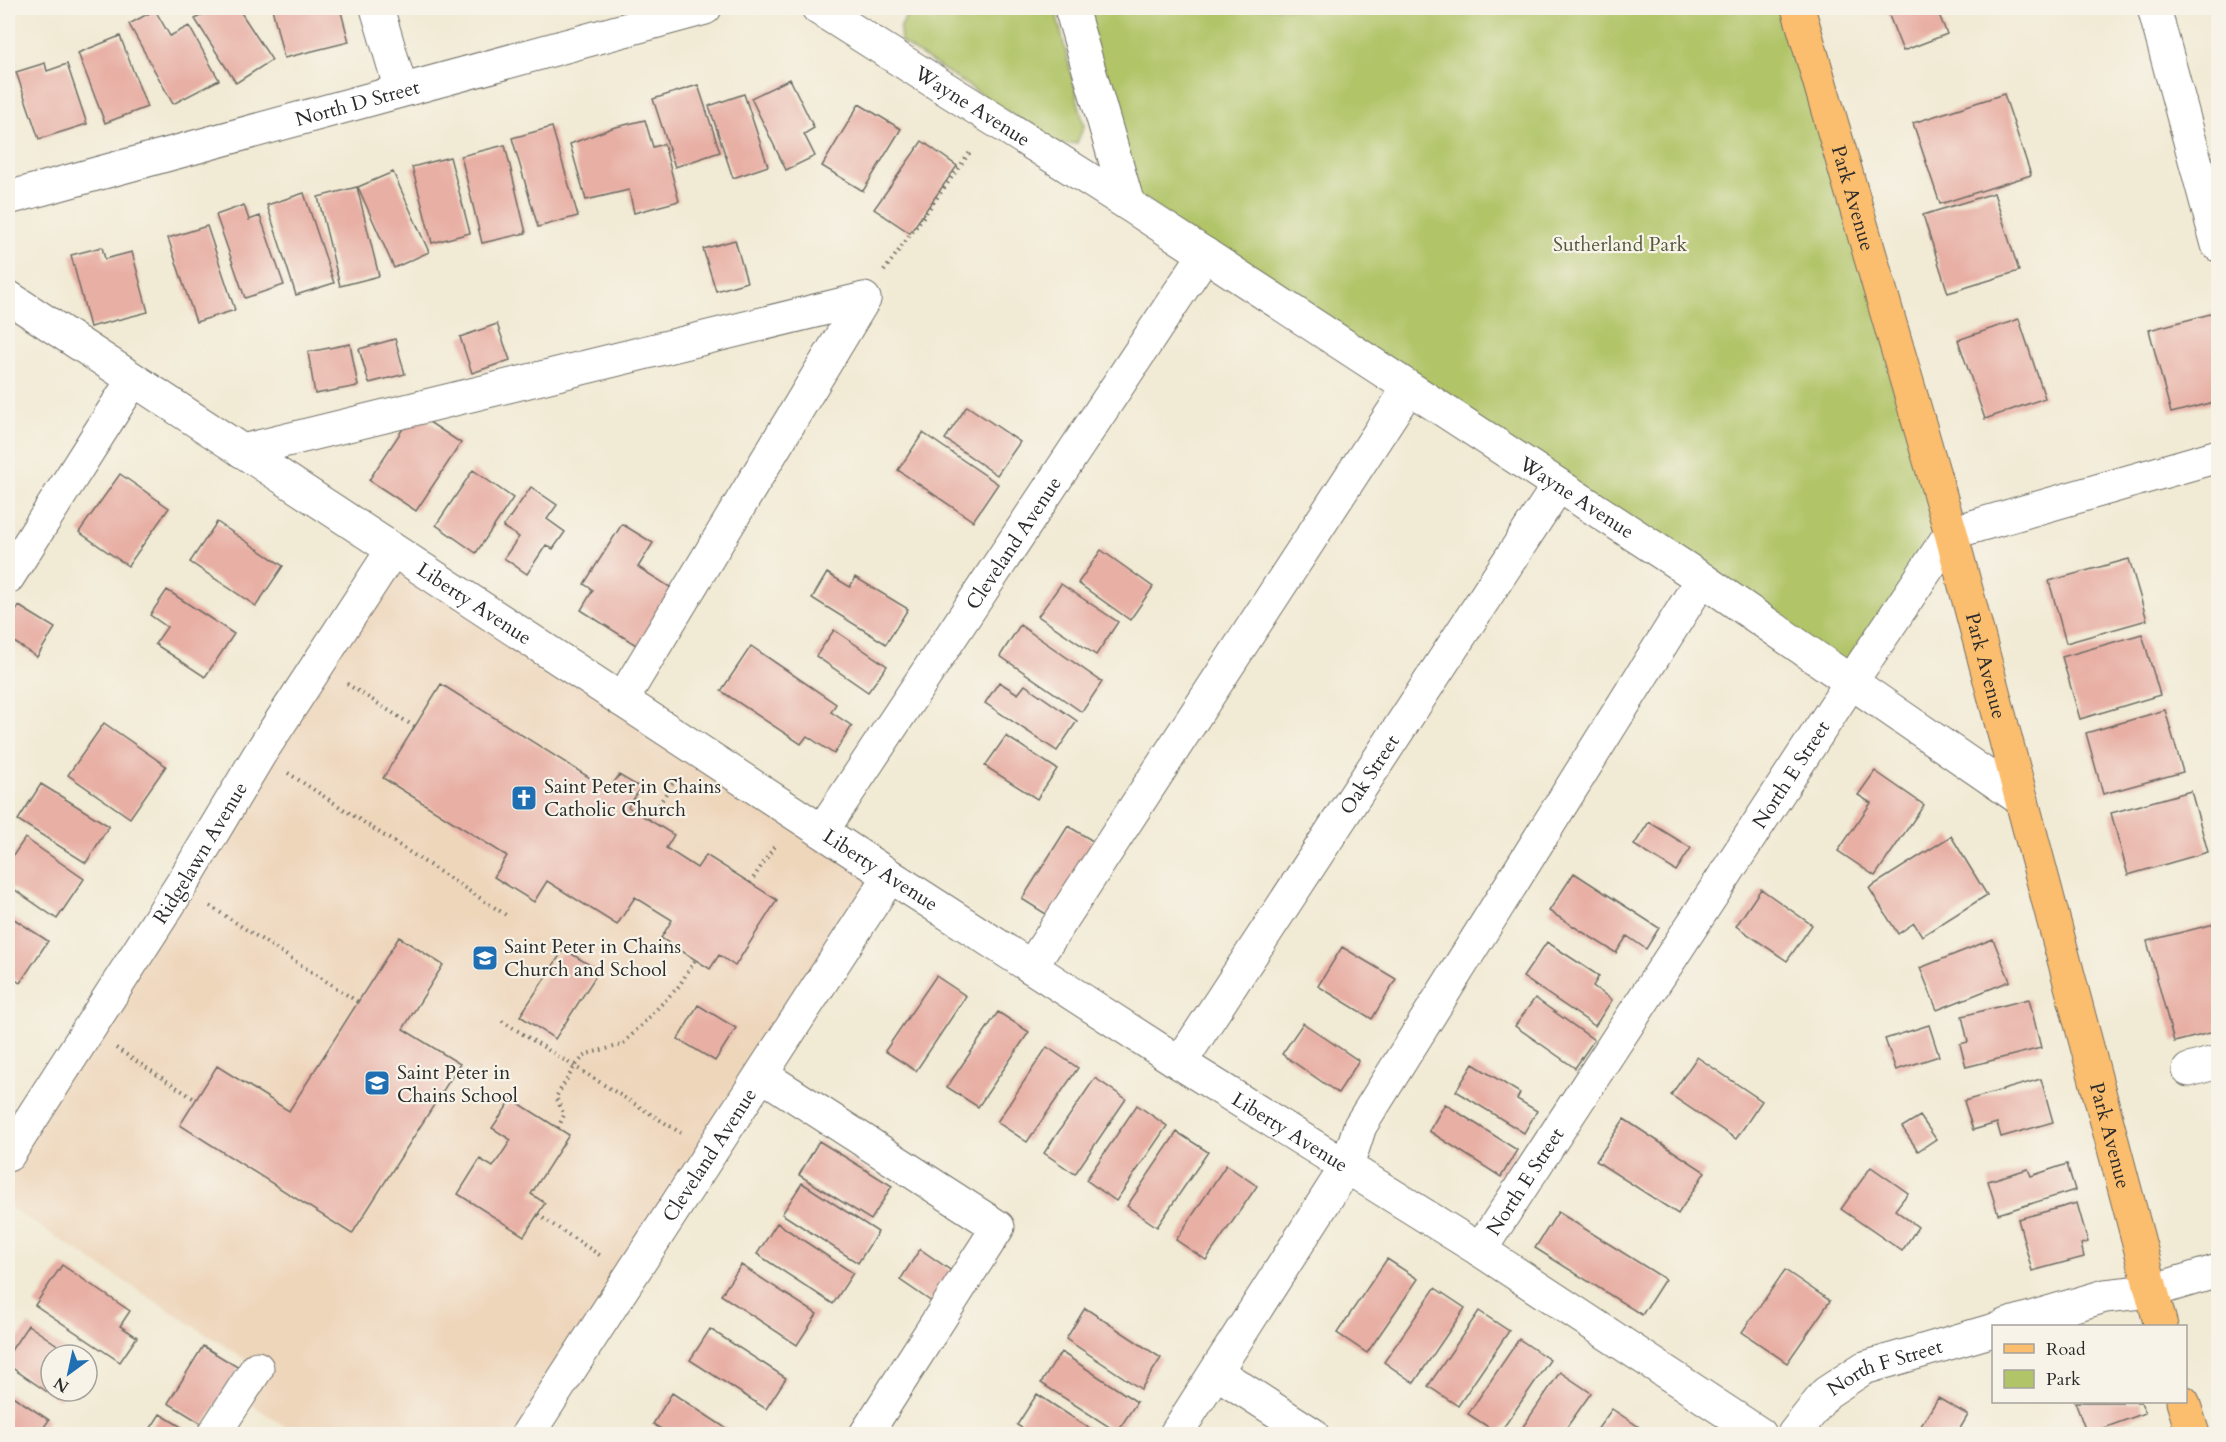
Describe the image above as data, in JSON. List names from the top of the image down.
{
  "streets": {
    "main road": ["Park Avenue"],
    "street": [
      "North D Street",
      "Wayne Avenue",
      "Cleveland Avenue",
      "Liberty Avenue",
      "Oak Street",
      "North E Street",
      "Ridgelawn Avenue",
      "North F Street"
    ]
  },
  "crossings": [
    ["Wayne Avenue", "Park Avenue"],
    ["Wayne Avenue", "Cleveland Avenue"],
    ["Wayne Avenue", "Oak Street"],
    ["Wayne Avenue", "North E Street"],
    ["Park Avenue", "North E Street"],
    ["Cleveland Avenue", "Liberty Avenue"],
    ["Liberty Avenue", "Oak Street"],
    ["Liberty Avenue", "North E Street"],
    ["Liberty Avenue", "Ridgelawn Avenue"]
  ],
  "parks": ["Sutherland Park"],
  "places": {
    "church": ["Saint Peter in Chains Catholic Church"],
    "school or university": ["Saint Peter in Chains Church and School", "Saint Peter in Chains School"]
  },
  "legend": ["Road", "Park"],
  "north": "bottom left"
}
